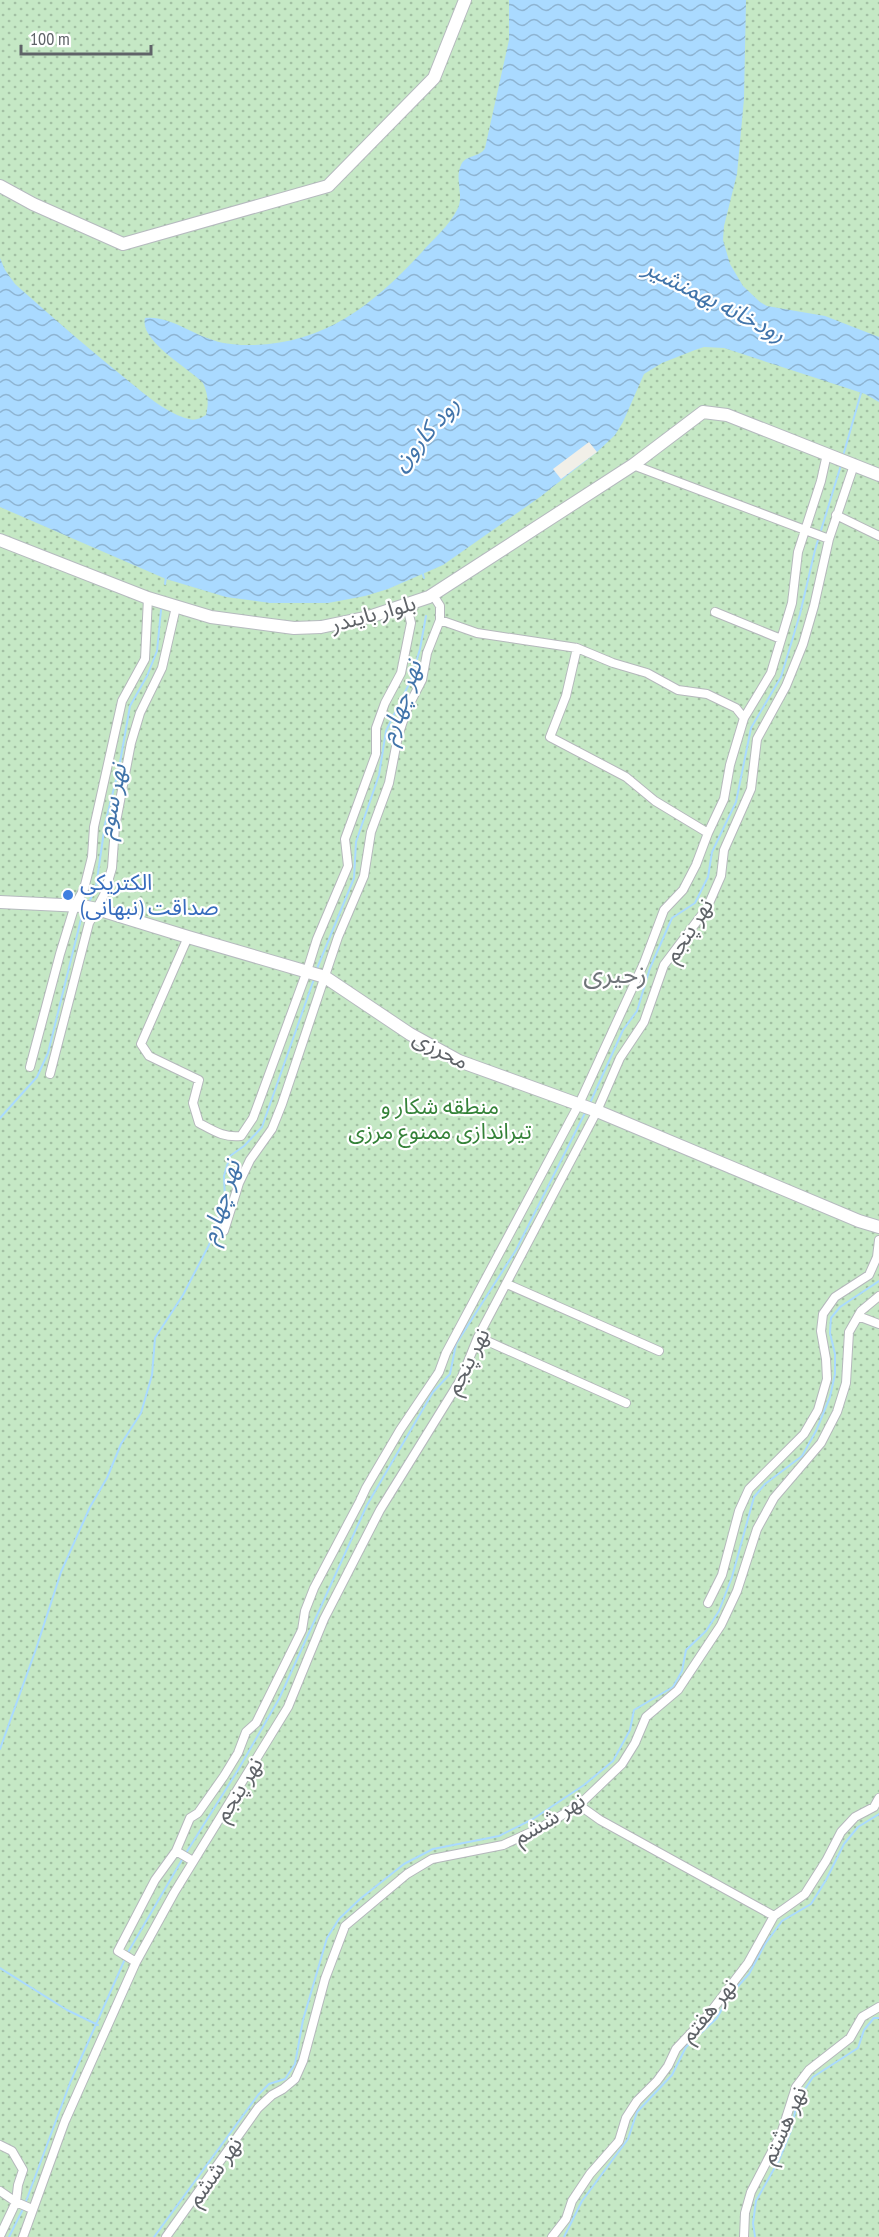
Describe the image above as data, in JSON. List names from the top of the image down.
{
  "streets": {
    "street": [
      "بلوار بایندر",
      "نهر پنجم",
      "محرزی",
      "نهر ششم",
      "نهر هفتم",
      "نهر هشتم"
    ]
  },
  "crossings": [
    ["بلوار بایندر", "نهر پنجم"],
    ["نهر پنجم", "محرزی"]
  ],
  "districts": ["زحیری"],
  "water": [
    "رودخانه بهمنشیر",
    "رود کارون",
    "نهر چهارم",
    "نهر سوم"
  ],
  "parks": ["منطقه شکار و تیراندازی ممنوع مرزی"],
  "places": ["الکتریکی صداقت (نبهانی)"],
  "scale_bar": "100 m"
}
